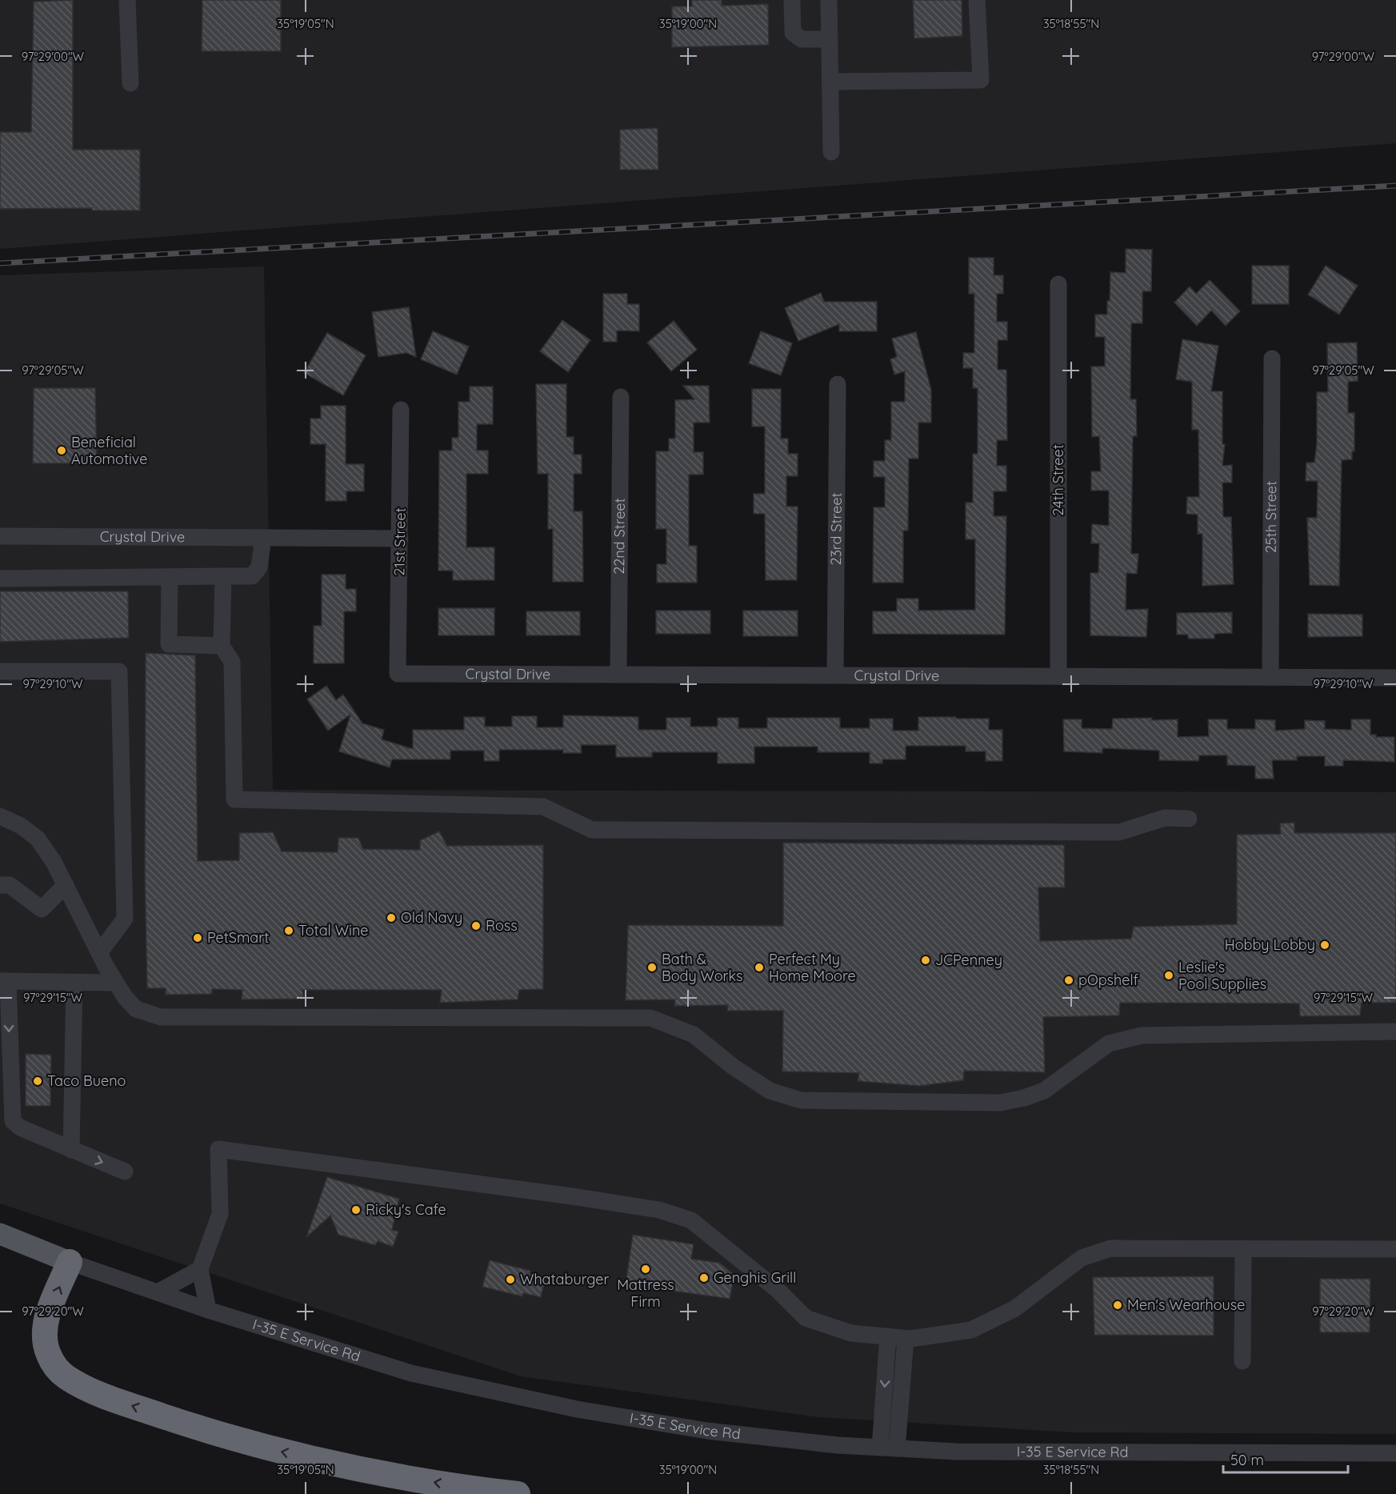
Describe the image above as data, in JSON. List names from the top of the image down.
{
  "streets": {
    "main road": ["I-35 E Service Rd"],
    "street": [
      "24th Street",
      "25th Street",
      "23rd Street",
      "22nd Street",
      "Crystal Drive",
      "21st Street"
    ]
  },
  "crossings": [
    ["24th Street", "Crystal Drive"],
    ["25th Street", "Crystal Drive"],
    ["23rd Street", "Crystal Drive"],
    ["22nd Street", "Crystal Drive"],
    ["Crystal Drive", "21st Street"]
  ],
  "places": [
    "Beneficial Automotive",
    "Old Navy",
    "Ross",
    "Total Wine",
    "PetSmart",
    "Hobby Lobby",
    "JCPenney",
    "Bath & Body Works",
    "Perfect My Home Moore",
    "Leslie's Pool Supplies",
    "pOpshelf",
    "Taco Bueno",
    "Ricky's Cafe",
    "Mattress Firm",
    "Genghis Grill",
    "Whataburger",
    "Men's Wearhouse"
  ],
  "scale_bar": "50 m",
  "coordinates": [
    "35°19'05\"N",
    "35°19'00\"N",
    "35°18'55\"N",
    "97°29'00\"W",
    "97°29'05\"W",
    "97°29'10\"W",
    "97°29'15\"W",
    "97°29'20\"W"
  ]
}
